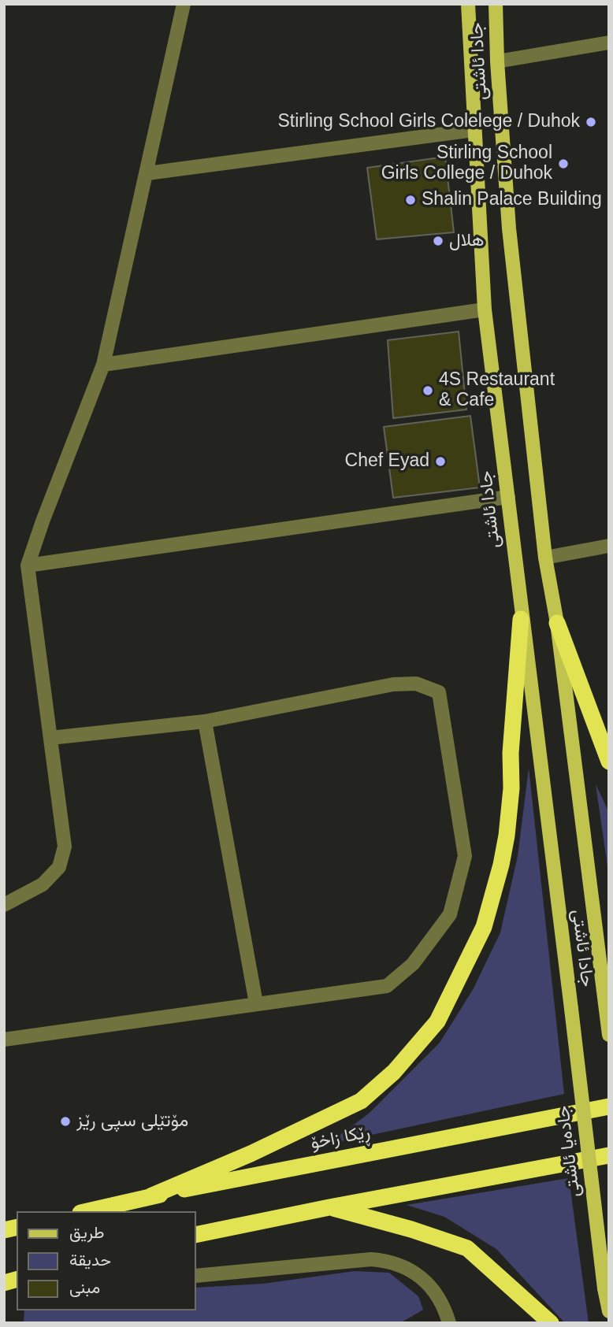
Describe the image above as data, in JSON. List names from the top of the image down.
{
  "streets": {
    "highway": ["ڕێکا زاخۆ"],
    "main road": ["جادا ئاشتی", "جادەیا ئاشتی"]
  },
  "crossings": [
    ["جادا ئاشتی", "جادەیا ئاشتی"]
  ],
  "places": [
    "Stirling School Girls Colelege / Duhok",
    "Stirling School Girls College / Duhok",
    "Shalin Palace Building",
    "هلال",
    "4S Restaurant & Cafe",
    "Chef Eyad",
    "مۆتێلی سپی رێز"
  ],
  "legend": ["طريق", "حديقة", "مبنى"]
}
